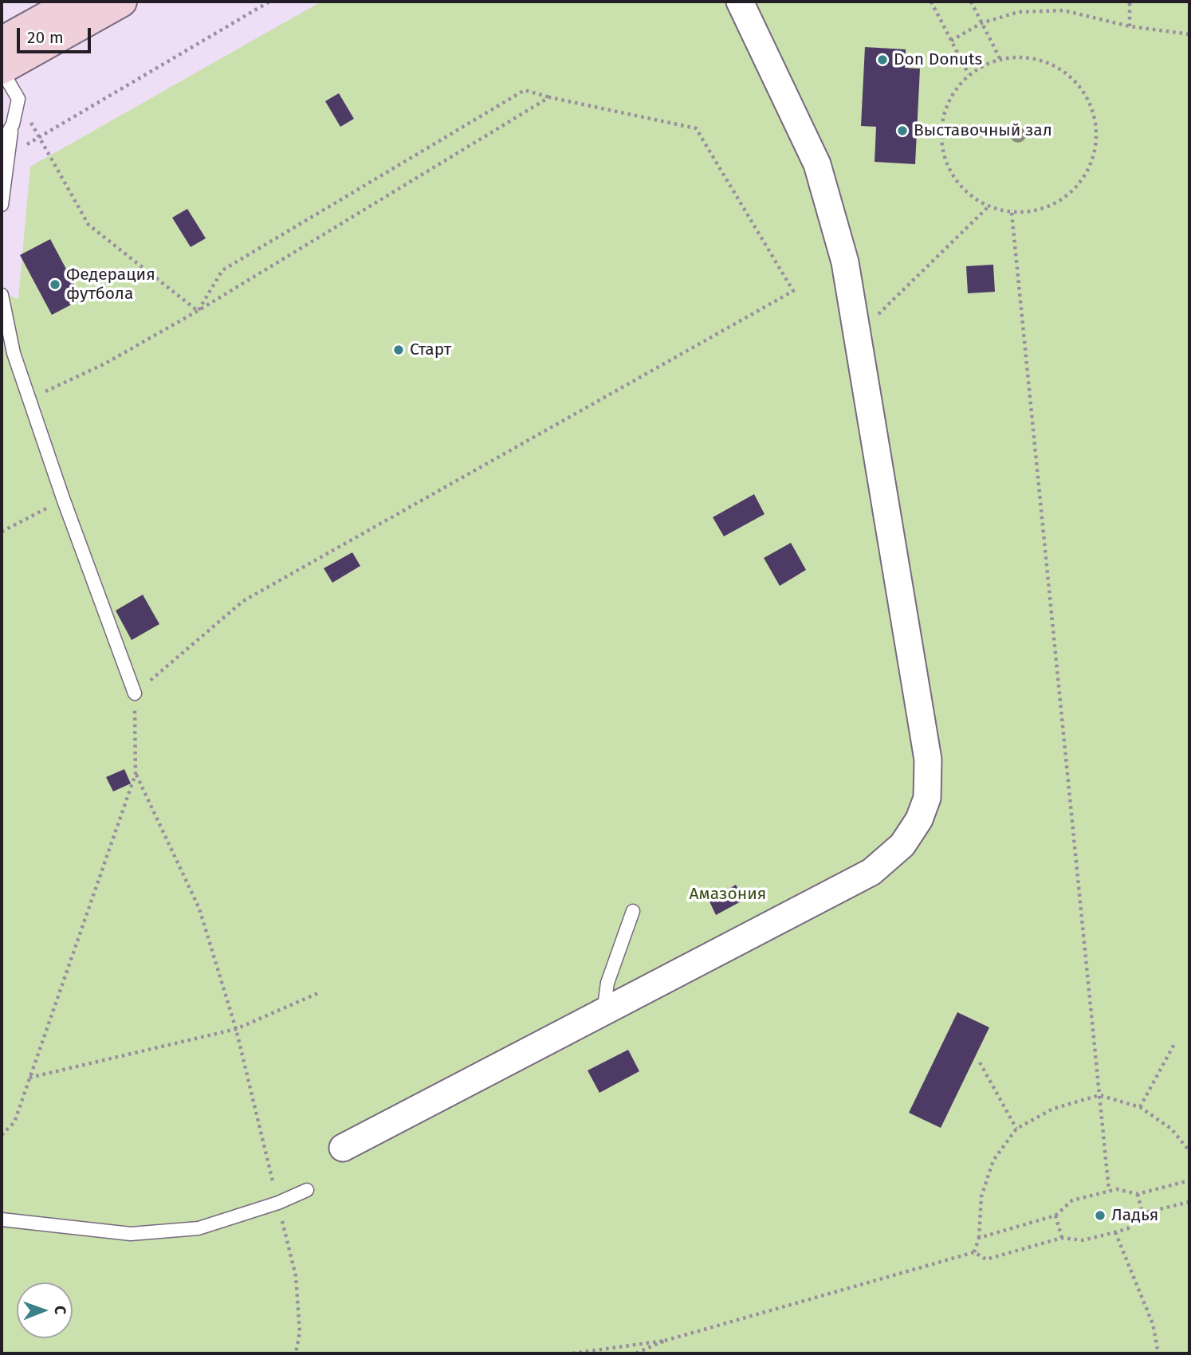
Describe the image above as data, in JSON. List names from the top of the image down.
{
  "parks": ["Амазония"],
  "places": [
    "Don Donuts",
    "Выставочный зал",
    "Федерация футбола",
    "Старт",
    "Ладья"
  ],
  "scale_bar": "20 m",
  "north": "right"
}
